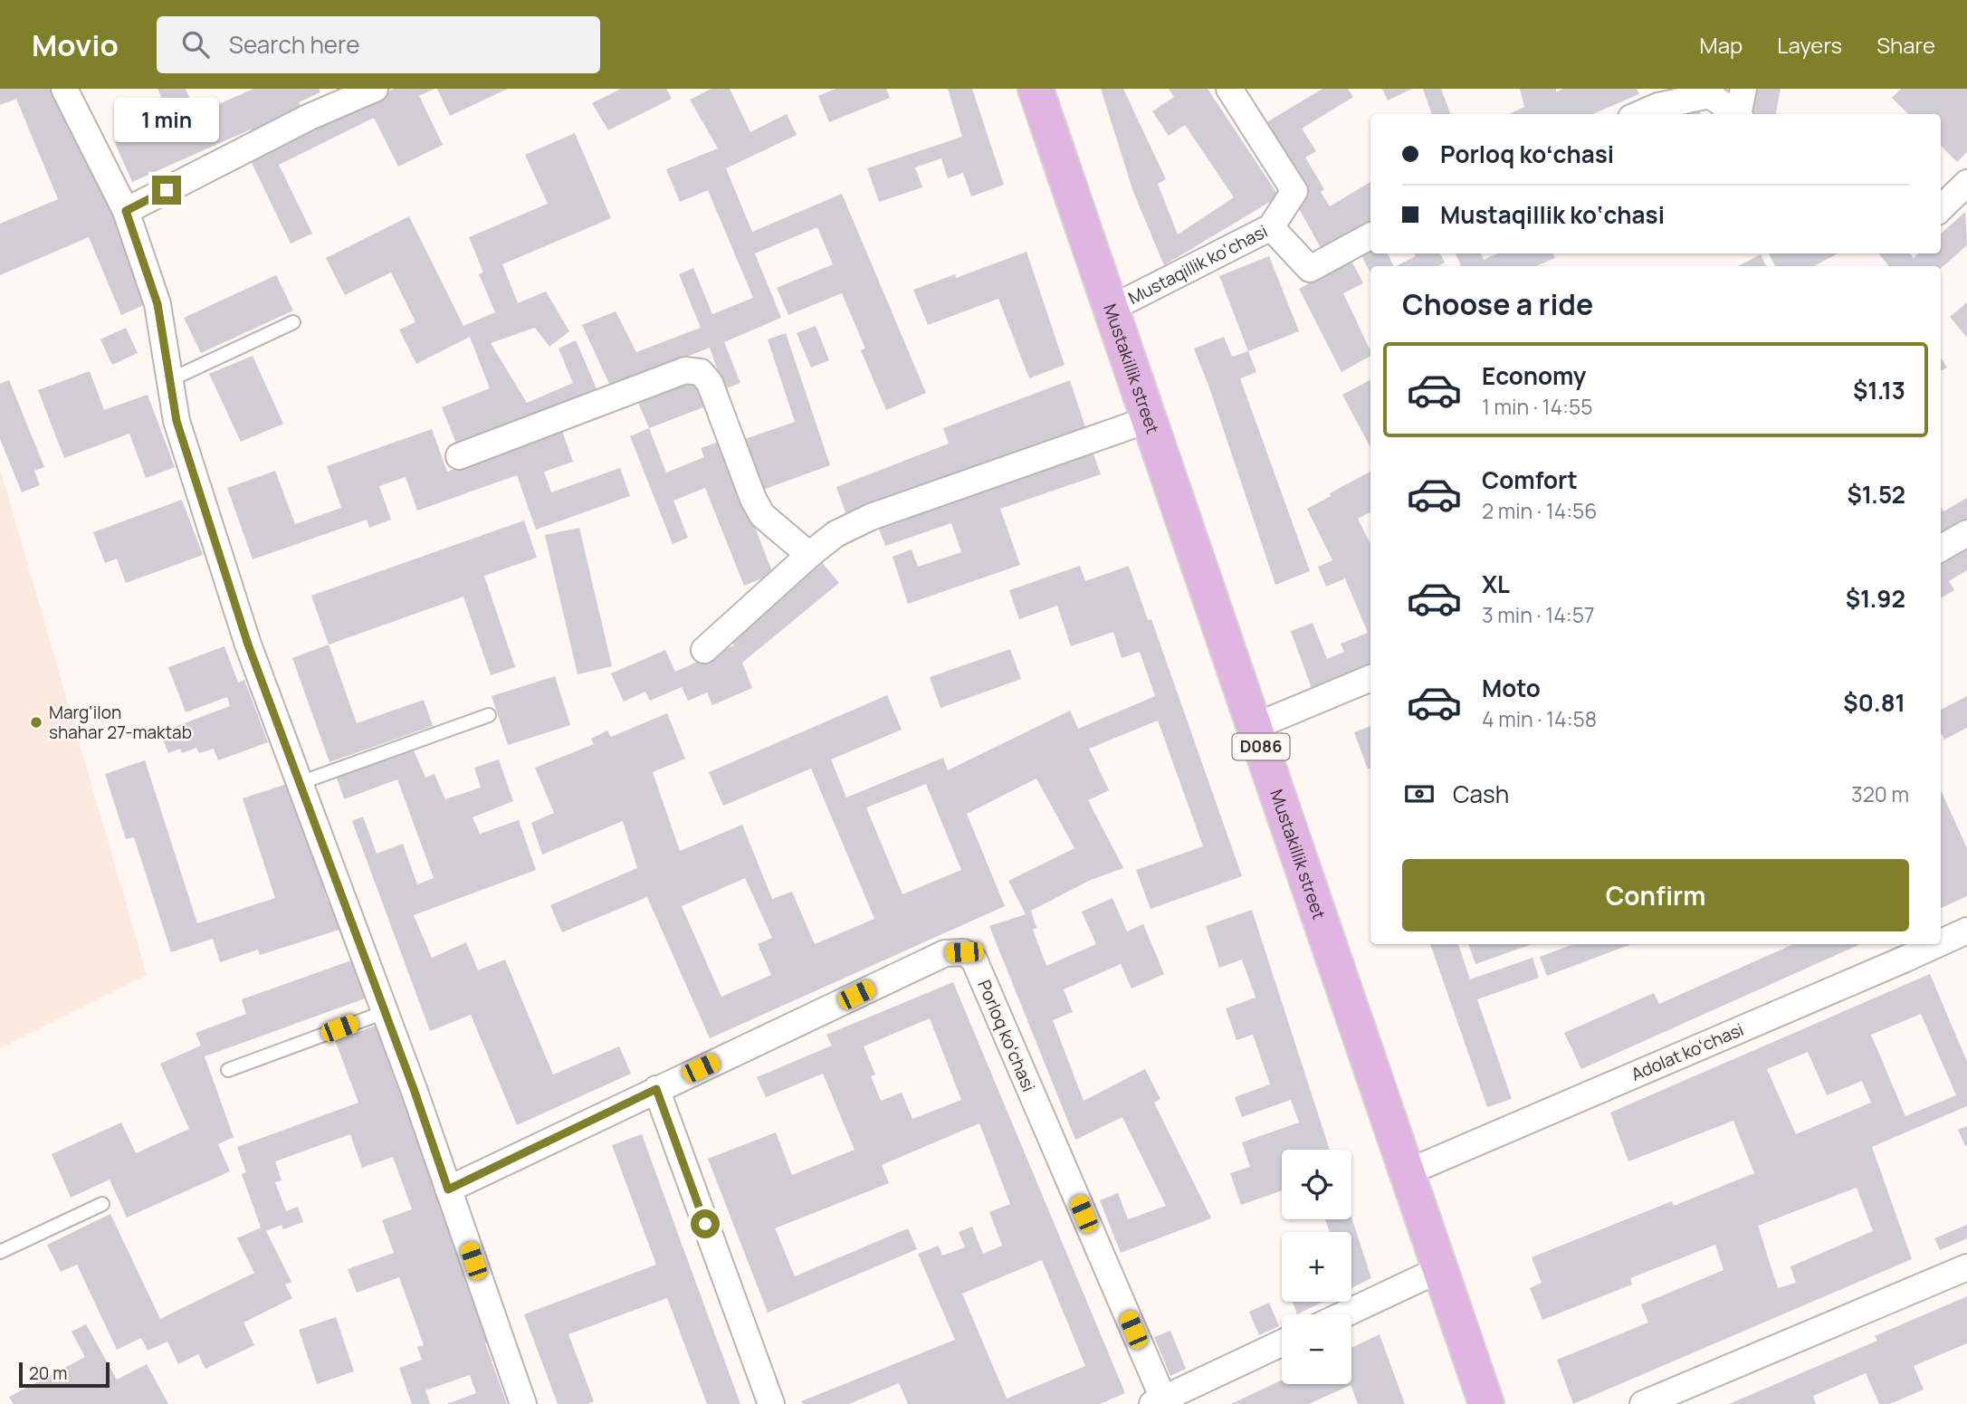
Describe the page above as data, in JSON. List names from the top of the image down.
{
  "streets": {
    "main road": ["Mustakillik street", "D086"],
    "street": ["Mustaqillik ko‘chasi", "Porloq koʻchasi", "Adolat koʻchasi"]
  },
  "crossings": [
    ["Mustaqillik ko‘chasi", "Mustakillik street"],
    ["Mustakillik street", "Adolat koʻchasi"]
  ],
  "places": ["Marg'ilon shahar 27-maktab"],
  "scale_bar": "20 m",
  "page": {
    "header": "Movio",
    "search": "Search here",
    "nav": ["Map", "Layers", "Share"],
    "bubble": "1 min",
    "banner": ["Porloq koʻchasi", "Mustaqillik ko‘chasi"],
    "heading": "Choose a ride",
    "list": [
      {
        "name": "Economy",
        "note": "1 min · 14:55",
        "value": "$1.13"
      },
      {
        "name": "Comfort",
        "note": "2 min · 14:56",
        "value": "$1.52"
      },
      {
        "name": "XL",
        "note": "3 min · 14:57",
        "value": "$1.92"
      },
      {
        "name": "Moto",
        "note": "4 min · 14:58",
        "value": "$0.81"
      }
    ],
    "pay": ["Cash", "320 m"],
    "buttons": "Confirm",
    "map_buttons": ["+", "−"],
    "scale": "20 m"
  }
}
